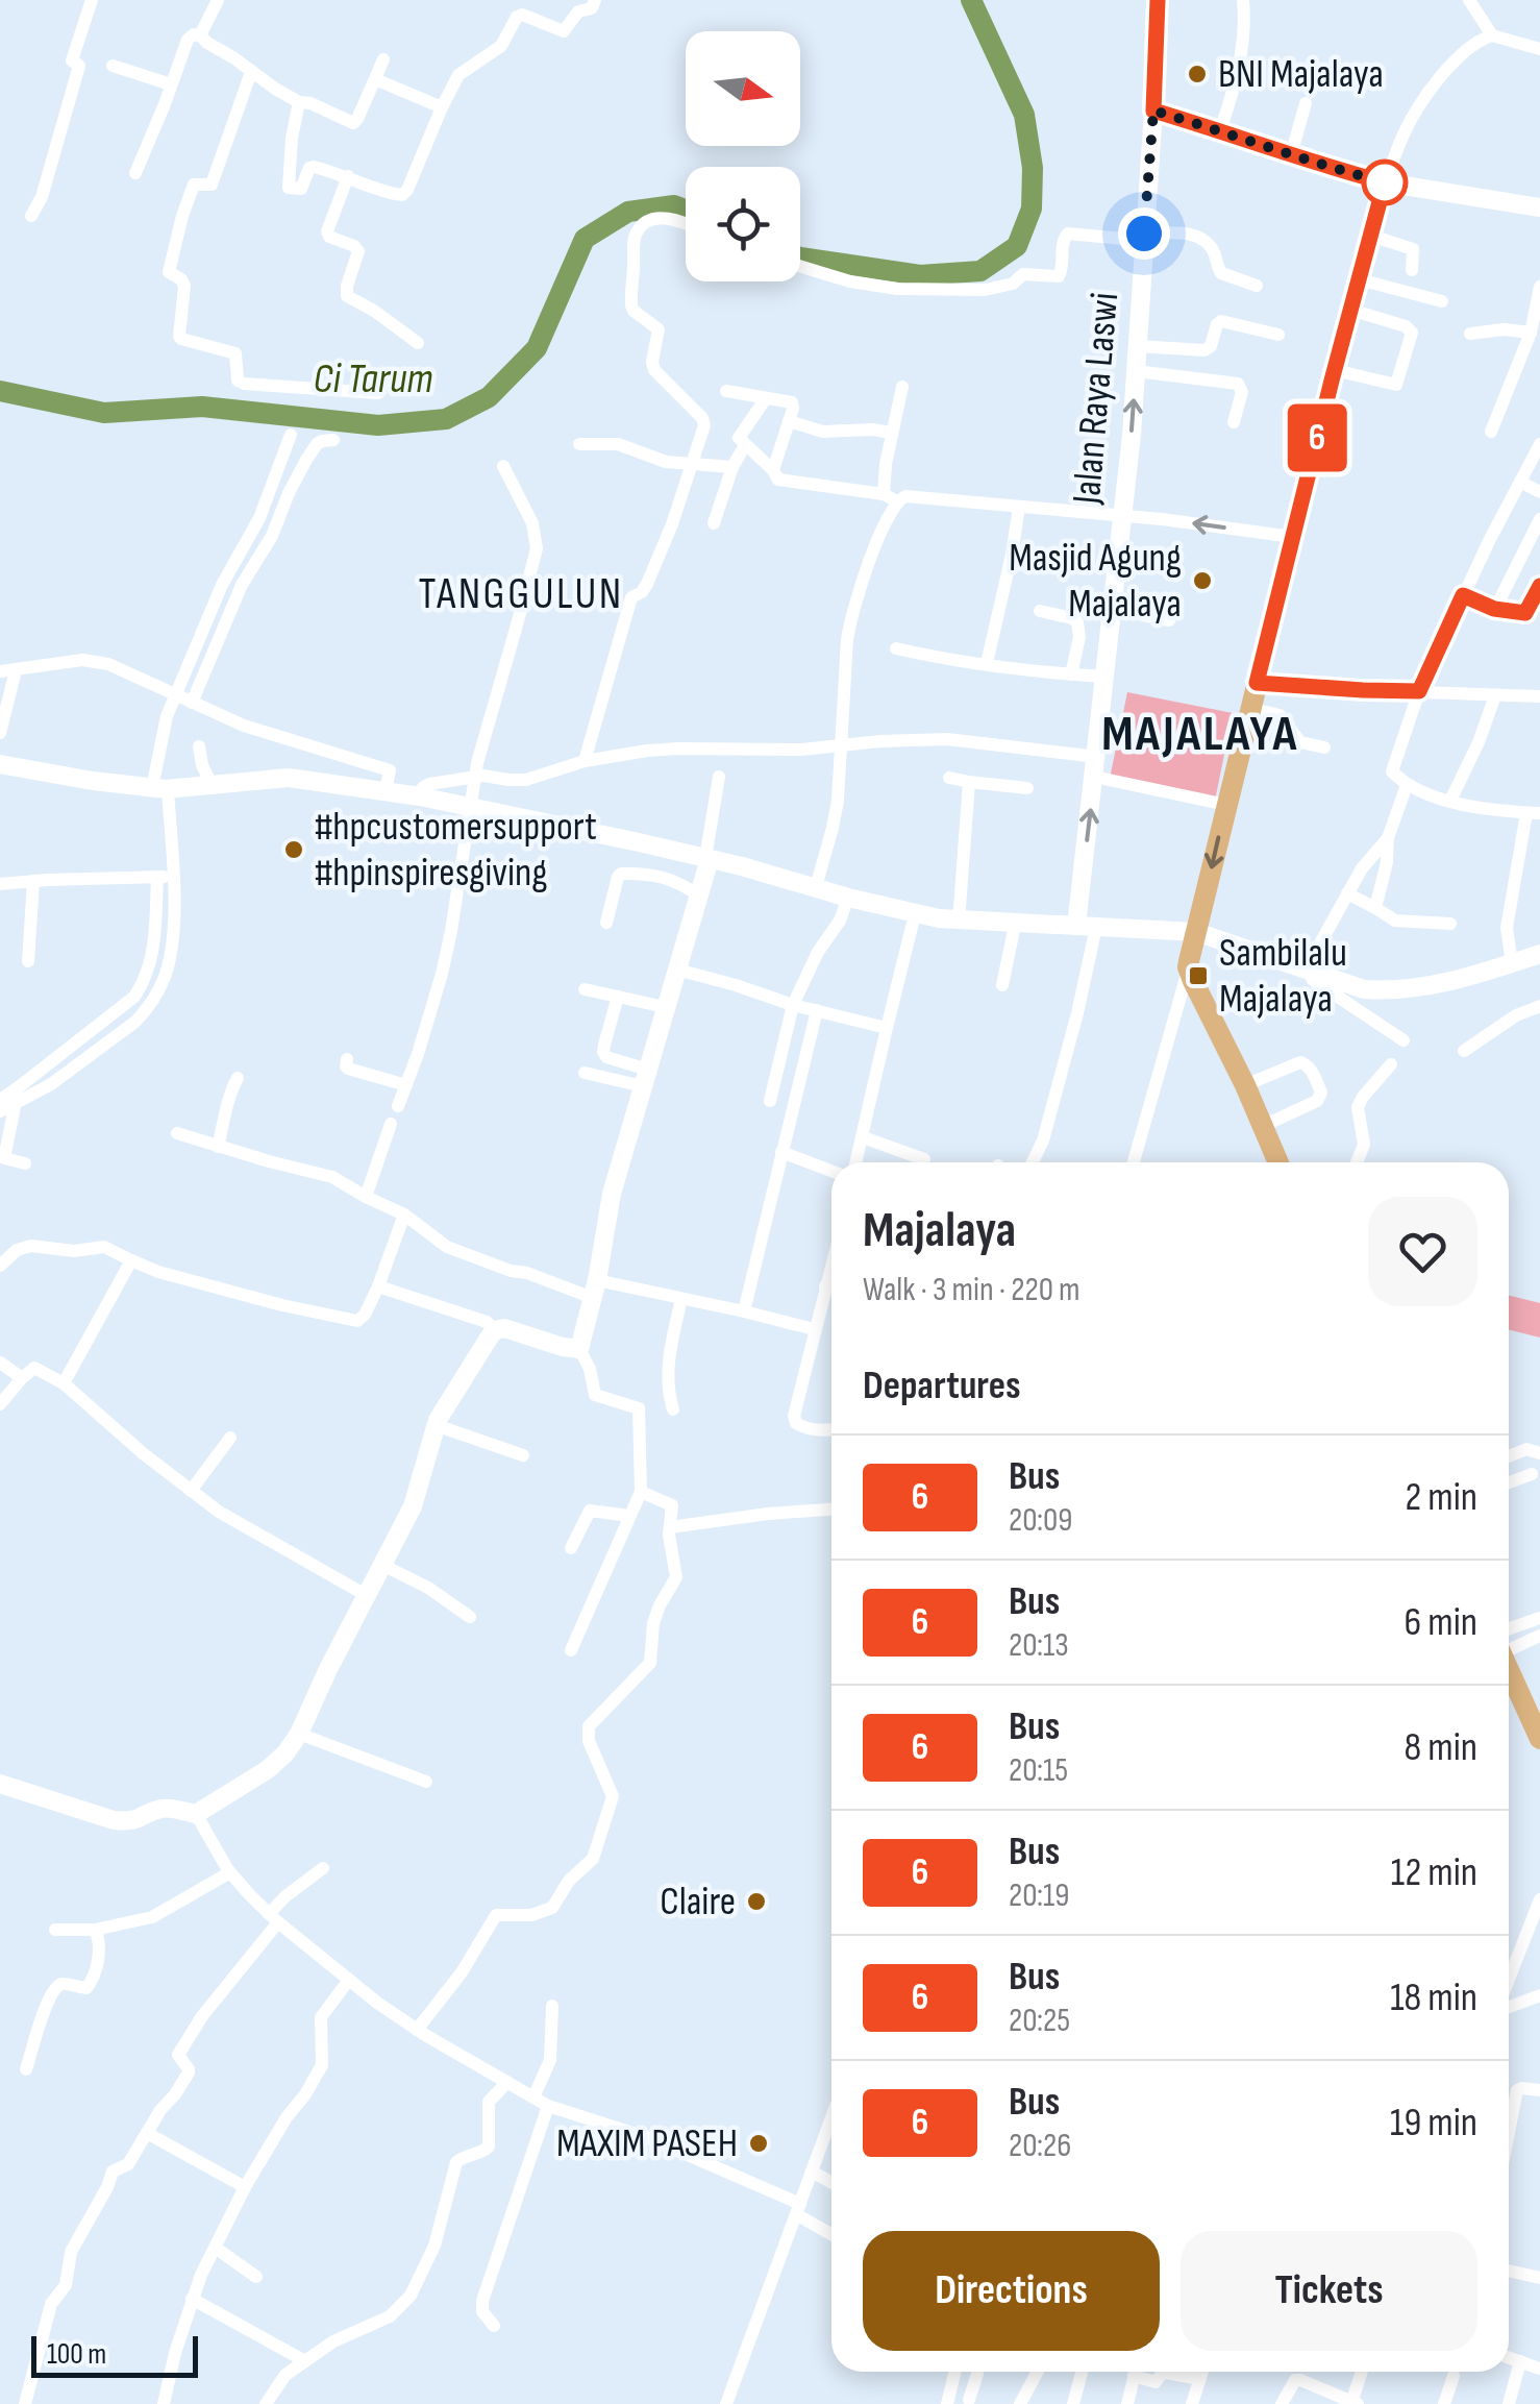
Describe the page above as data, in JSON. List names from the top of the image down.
{
  "streets": {
    "main road": ["Jalan Raya Laswi"]
  },
  "districts": ["TANGGULUN", "MAJALAYA"],
  "water": ["Ci Tarum"],
  "places": {
    "other": [
      "BNI Majalaya",
      "Masjid Agung Majalaya",
      "#hpcustomersupport #hpinspiresgiving",
      "Claire",
      "MAXIM PASEH"
    ],
    "transit": ["Sambilalu Majalaya"]
  },
  "lines": ["bus line 6"],
  "scale_bar": "100 m",
  "north": "right",
  "page": {
    "on_map": "6",
    "heading": [
      ["Majalaya", "Walk · 3 min · 220 m"],
      "Departures"
    ],
    "list": [
      {
        "mark": "6",
        "name": "Bus",
        "note": "20:09",
        "value": "2 min"
      },
      {
        "mark": "6",
        "name": "Bus",
        "note": "20:13",
        "value": "6 min"
      },
      {
        "mark": "6",
        "name": "Bus",
        "note": "20:15",
        "value": "8 min"
      },
      {
        "mark": "6",
        "name": "Bus",
        "note": "20:19",
        "value": "12 min"
      },
      {
        "mark": "6",
        "name": "Bus",
        "note": "20:25",
        "value": "18 min"
      },
      {
        "mark": "6",
        "name": "Bus",
        "note": "20:26",
        "value": "19 min"
      }
    ],
    "buttons": ["Directions", "Tickets"],
    "scale": "100 m"
  }
}
